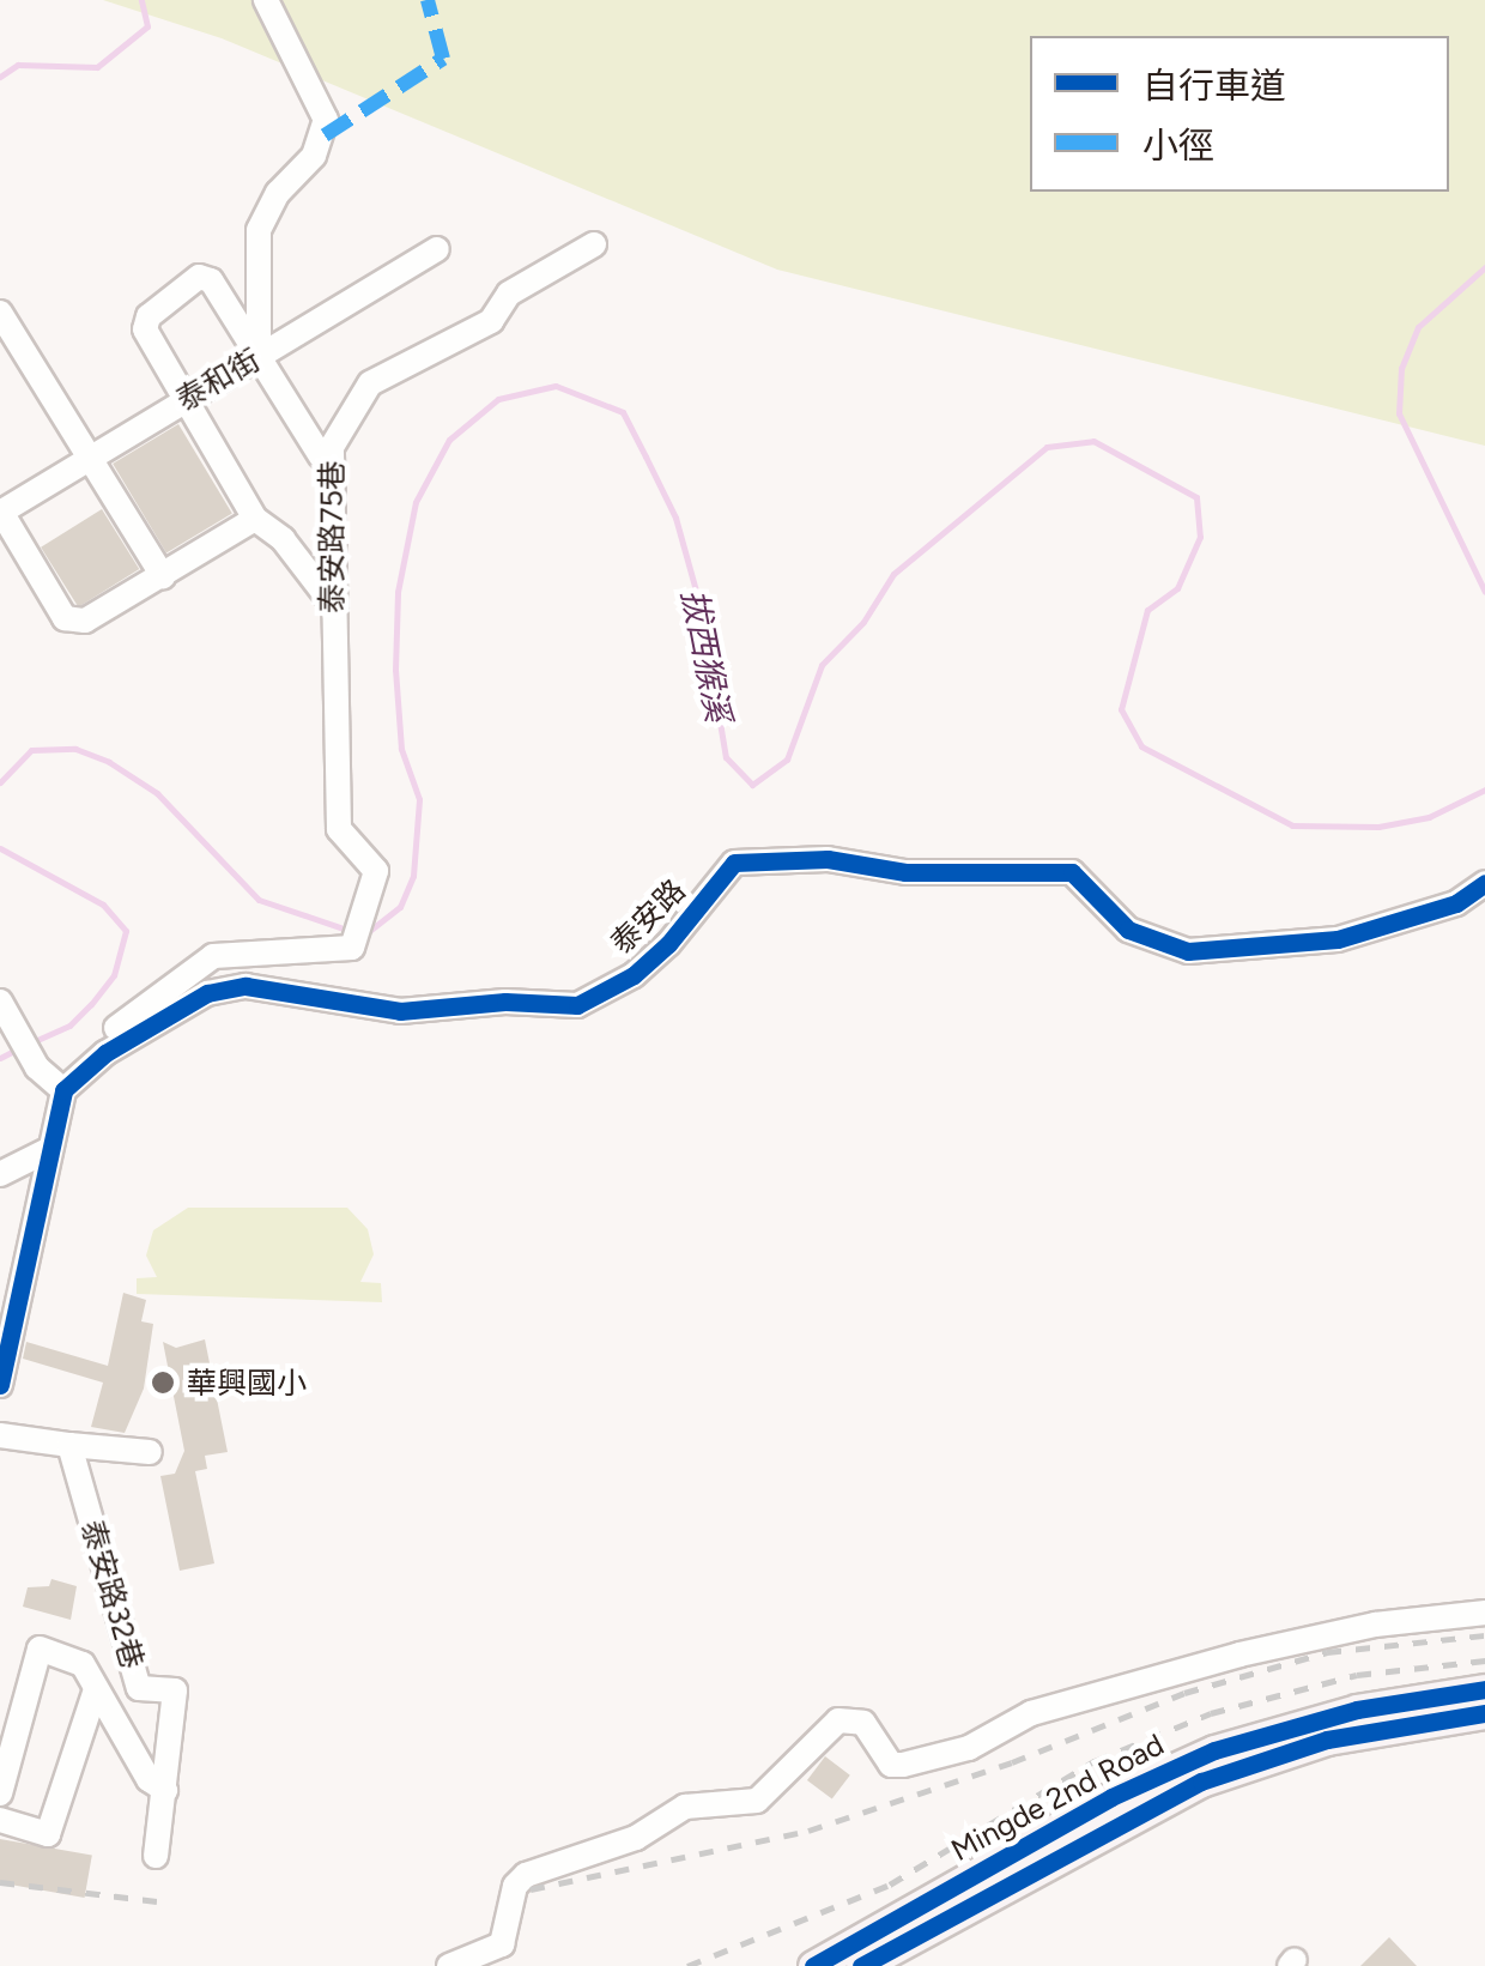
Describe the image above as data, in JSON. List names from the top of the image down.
{
  "streets": {
    "main road": ["Mingde 2nd Road"],
    "street": [
      "泰和街",
      "泰安路75巷",
      "泰安路",
      "泰安路32巷"
    ]
  },
  "crossings": [
    ["泰安路75巷", "泰安路"]
  ],
  "water": ["拔西猴溪"],
  "places": ["華興國小"],
  "legend": ["自行車道", "小徑"]
}
